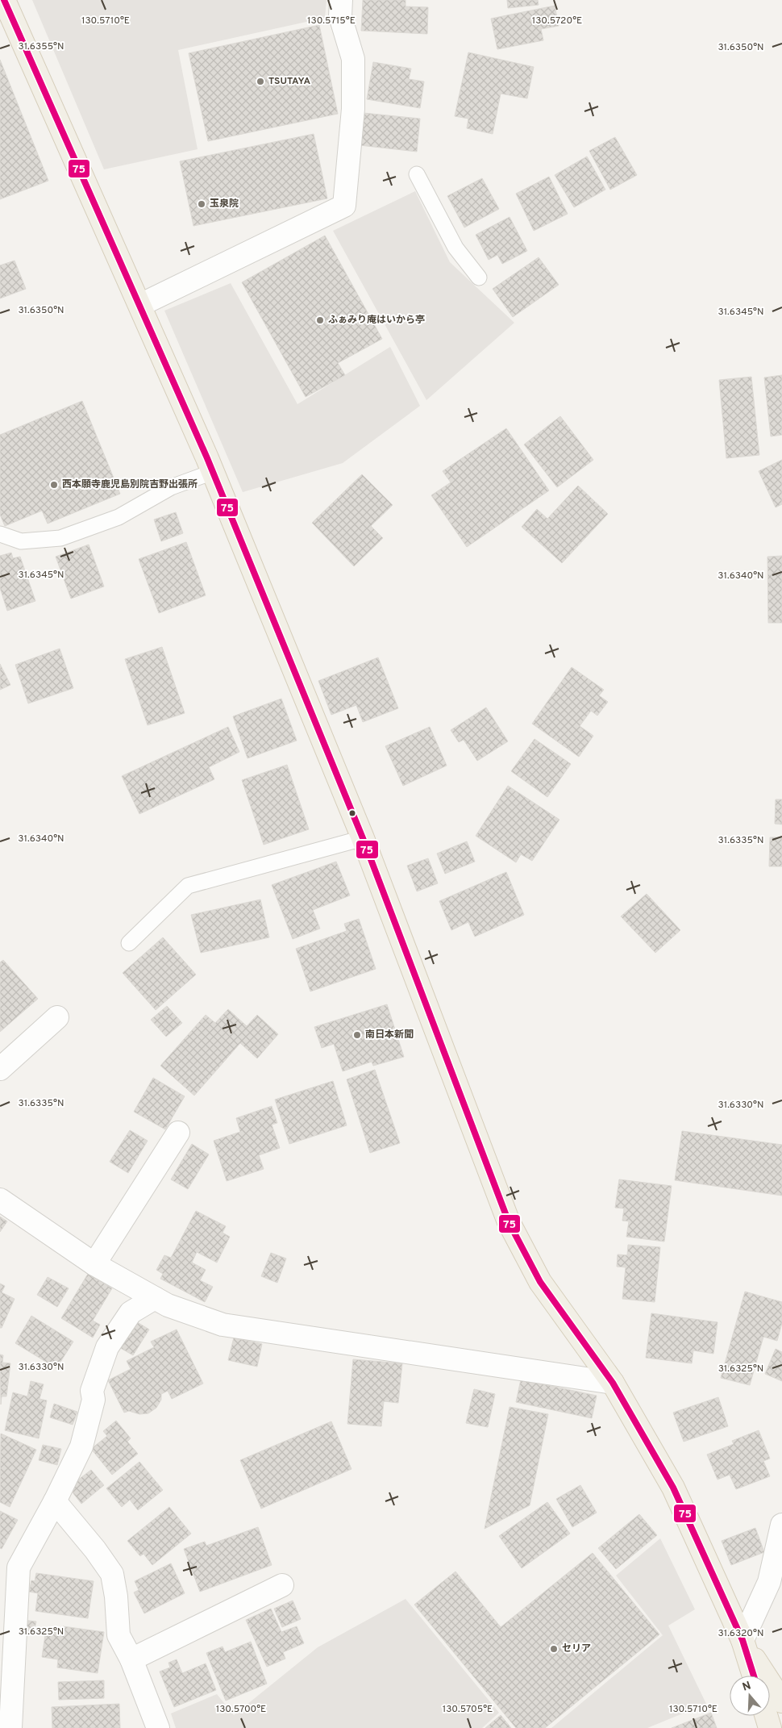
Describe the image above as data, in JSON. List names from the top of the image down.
{
  "places": [
    "TSUTAYA",
    "玉泉院",
    "ふぁみり庵はいから亭",
    "西本願寺鹿児島別院吉野出張所",
    "南日本新聞",
    "セリア"
  ],
  "lines": ["transit line 75"],
  "north": "top",
  "coordinates": [
    "130.5710°E",
    "130.5715°E",
    "130.5720°E",
    "31.6355°N",
    "31.6350°N",
    "31.6345°N",
    "31.6340°N",
    "31.6335°N",
    "31.6330°N",
    "31.6325°N",
    "31.6320°N",
    "130.5700°E",
    "130.5705°E"
  ]
}
